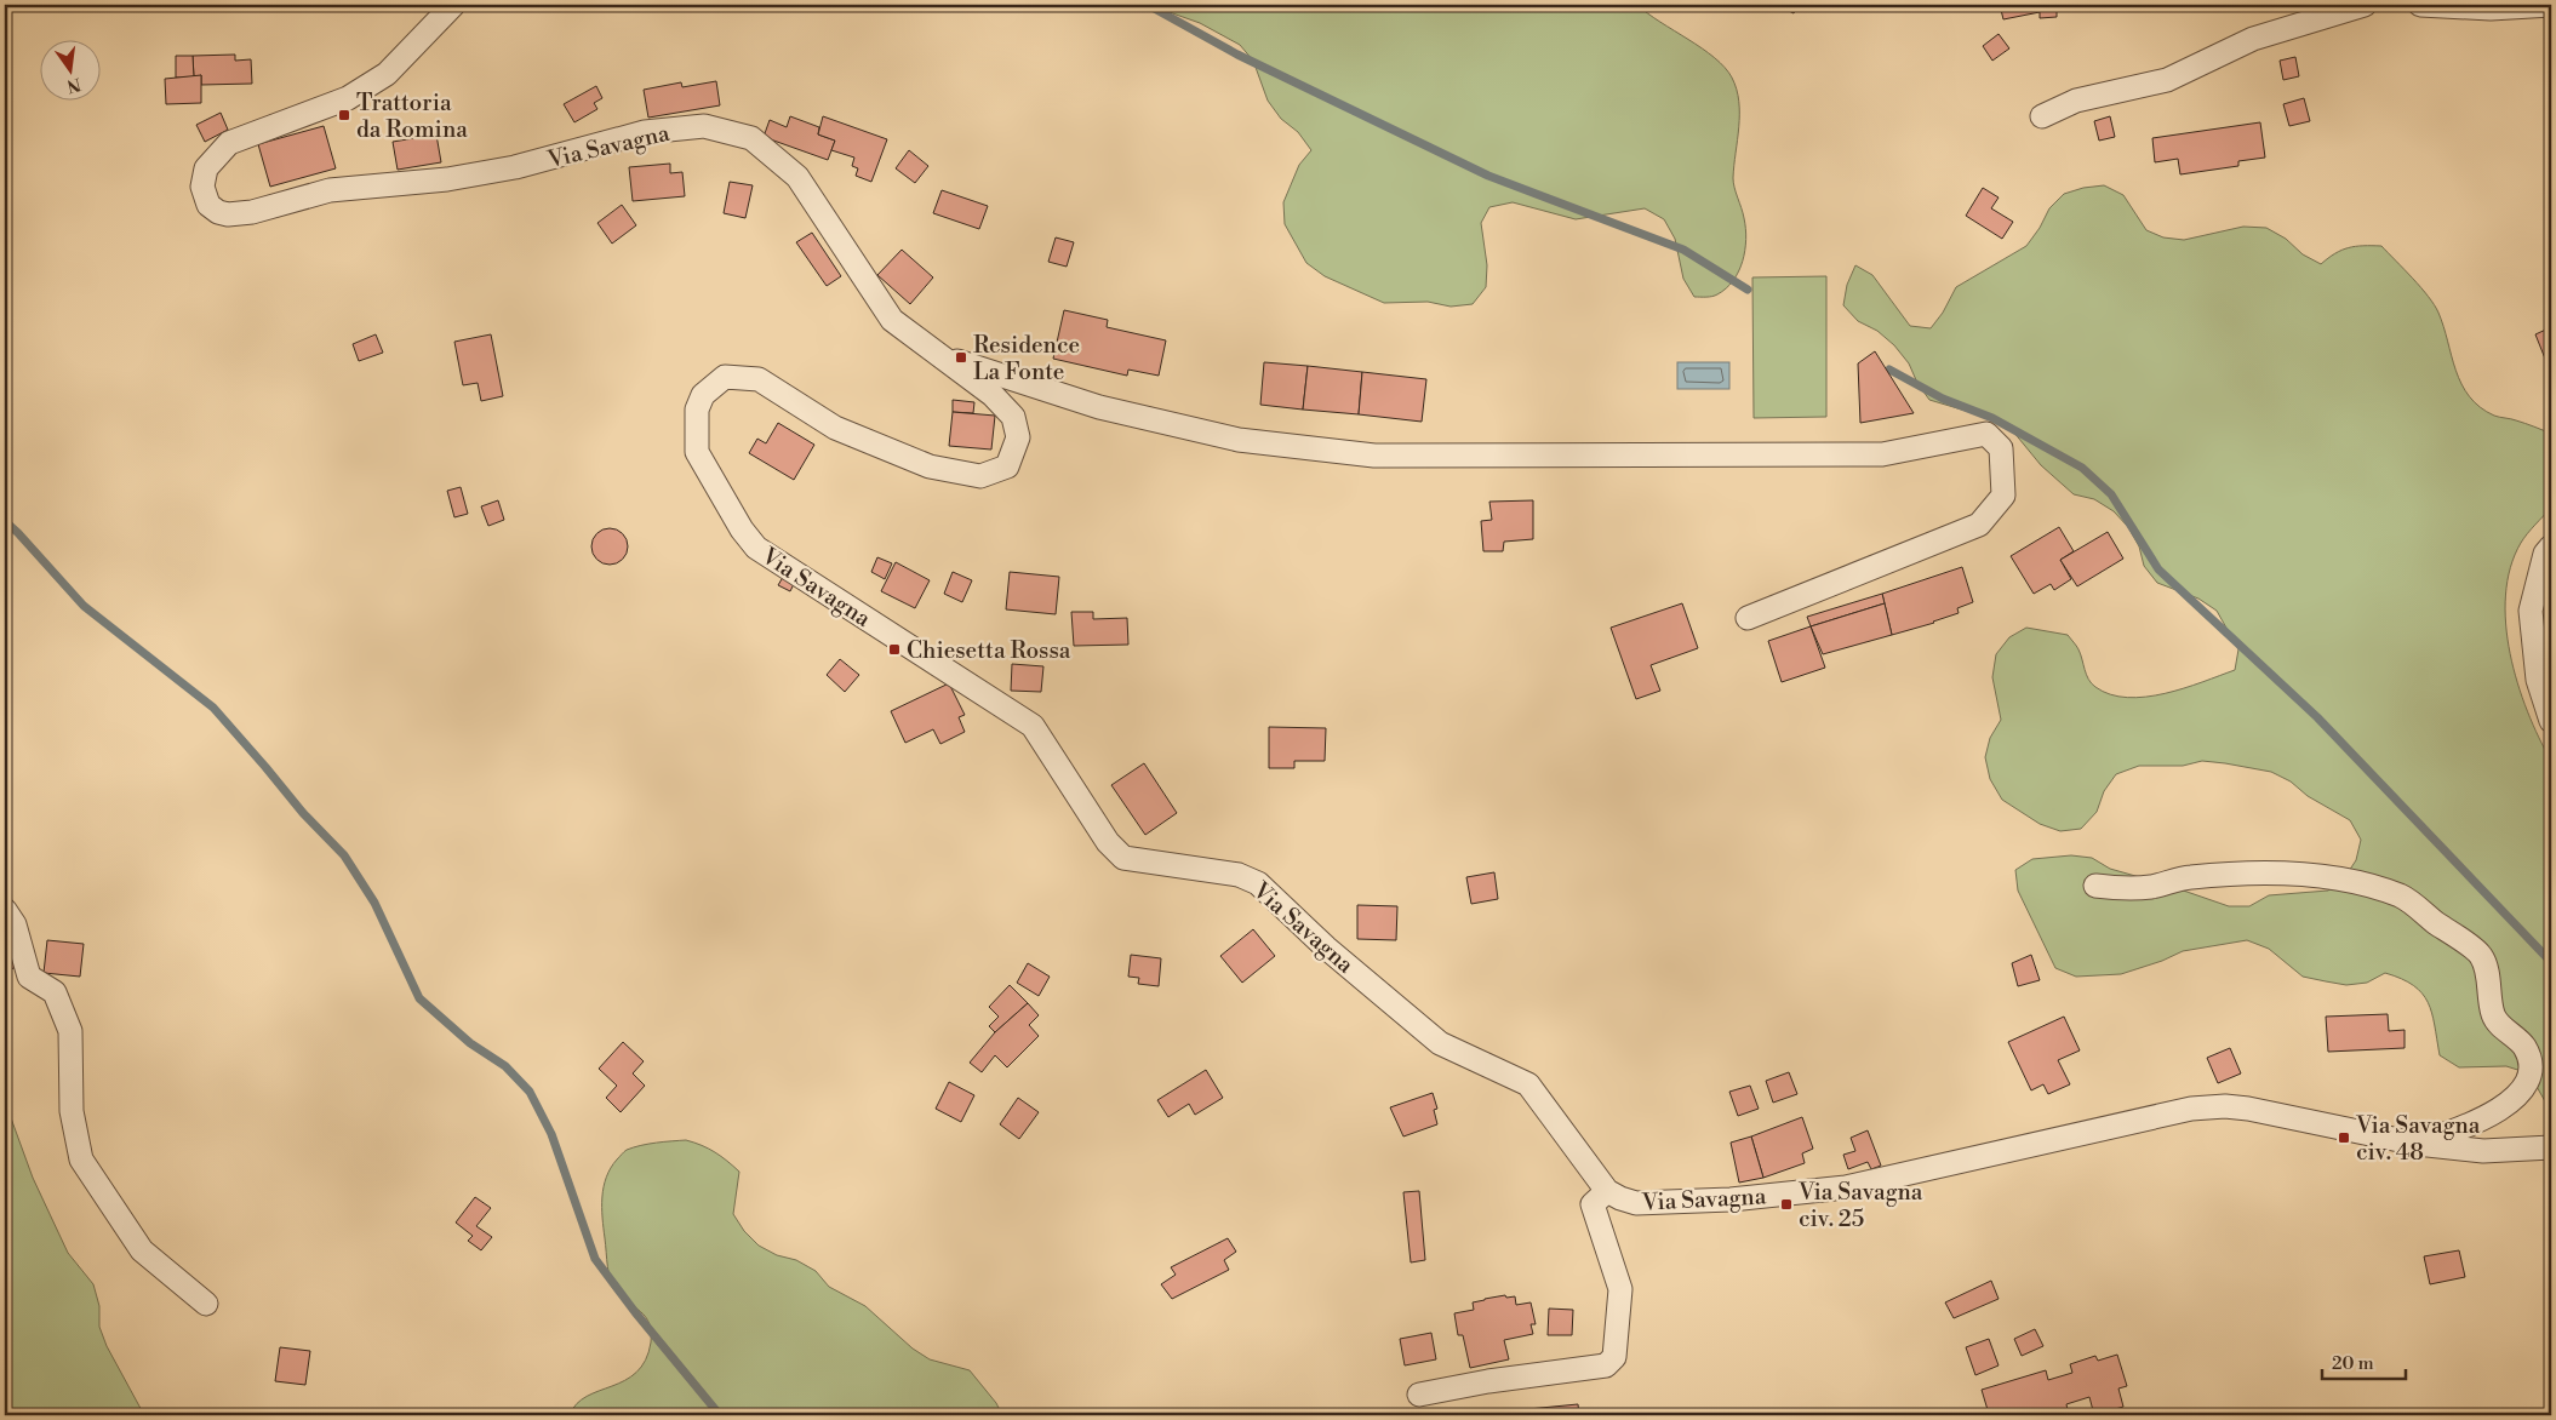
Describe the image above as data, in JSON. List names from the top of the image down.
{
  "streets": {
    "street": ["Via Savagna"]
  },
  "places": {
    "transit": [
      "Trattoria da Romina",
      "Residence La Fonte",
      "Chiesetta Rossa",
      "Via Savagna civ. 48",
      "Via Savagna civ. 25"
    ]
  },
  "scale_bar": "20 m",
  "north": "bottom"
}
